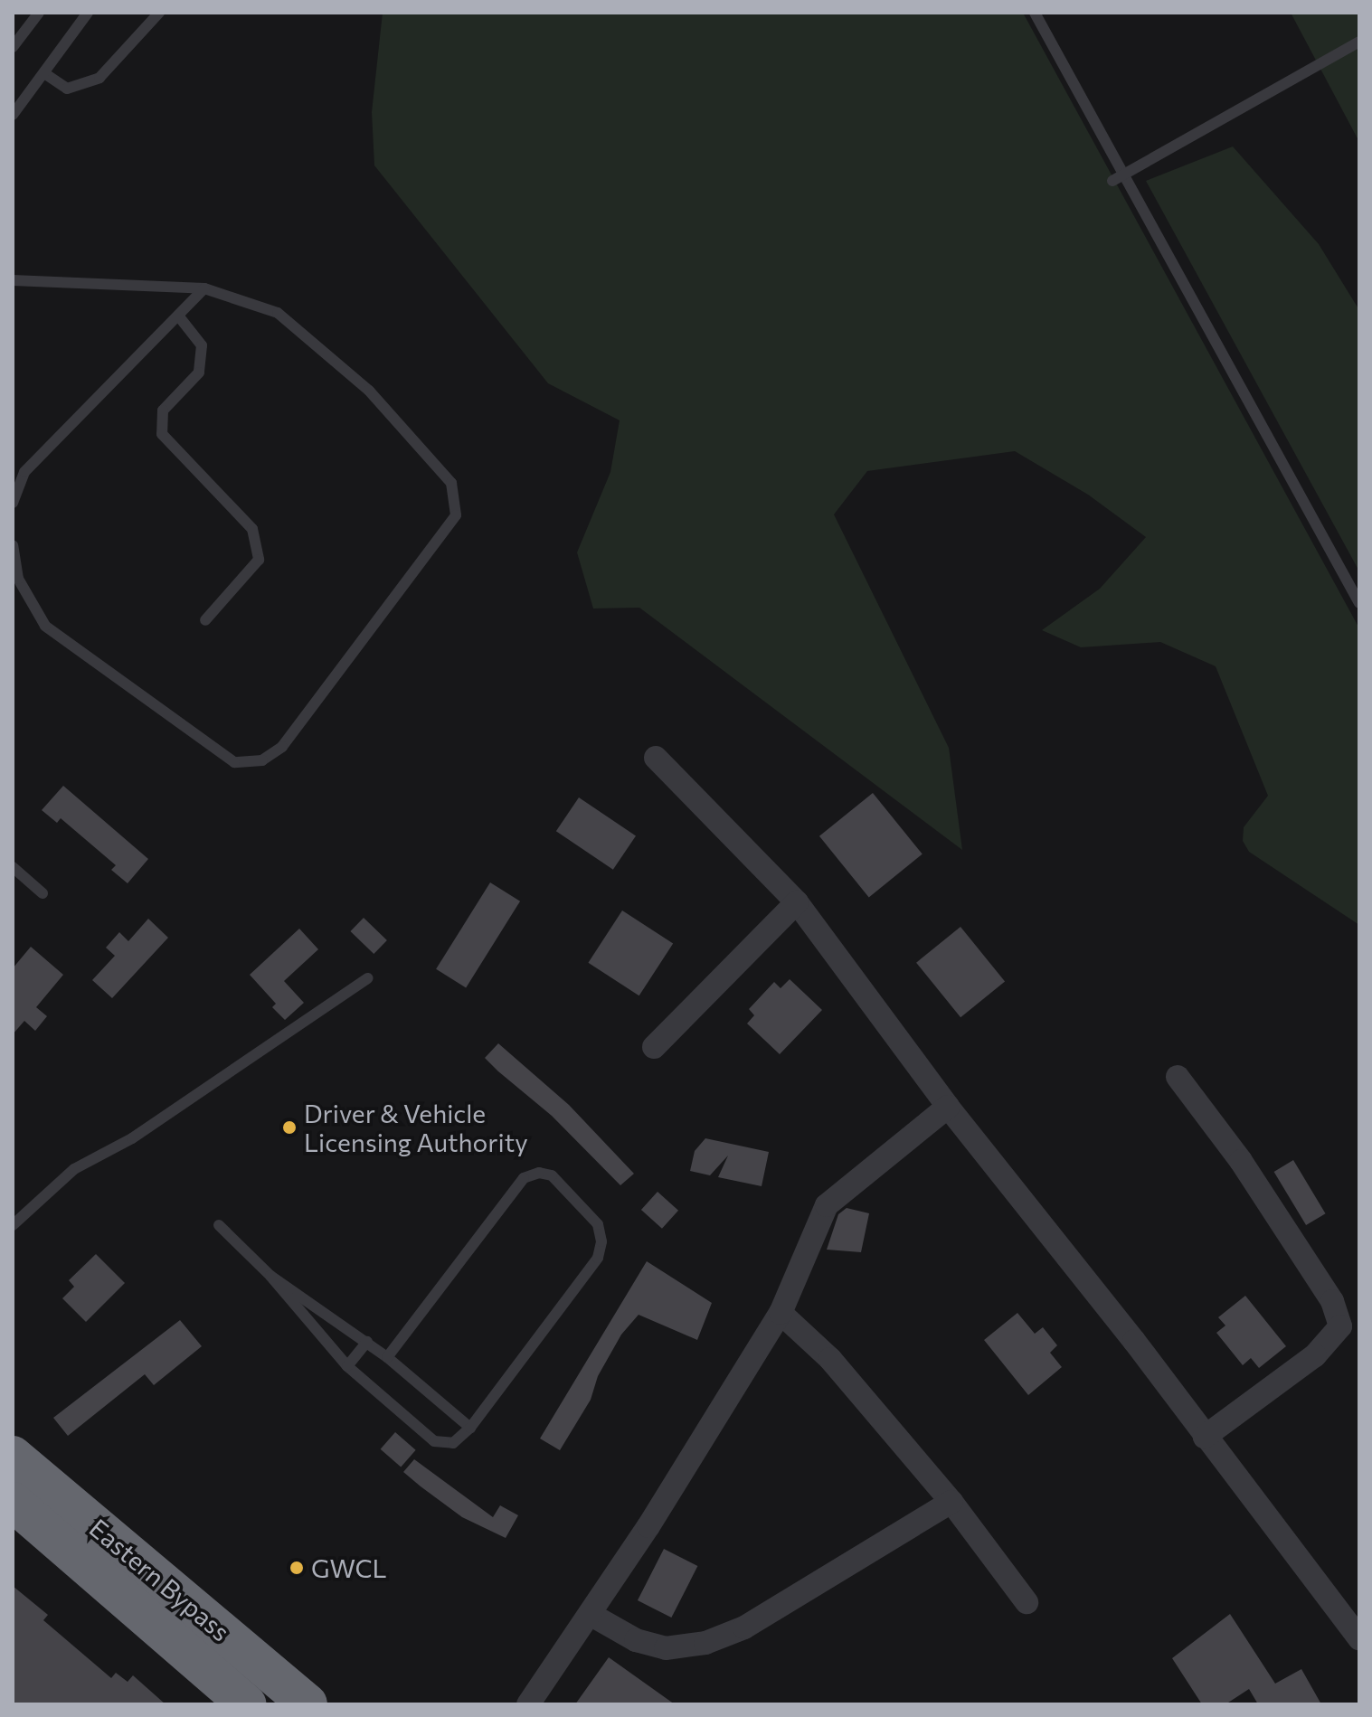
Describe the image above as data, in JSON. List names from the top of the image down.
{
  "streets": {
    "highway": ["Eastern Bypass"]
  },
  "places": ["Driver & Vehicle Licensing Authority", "GWCL"]
}
